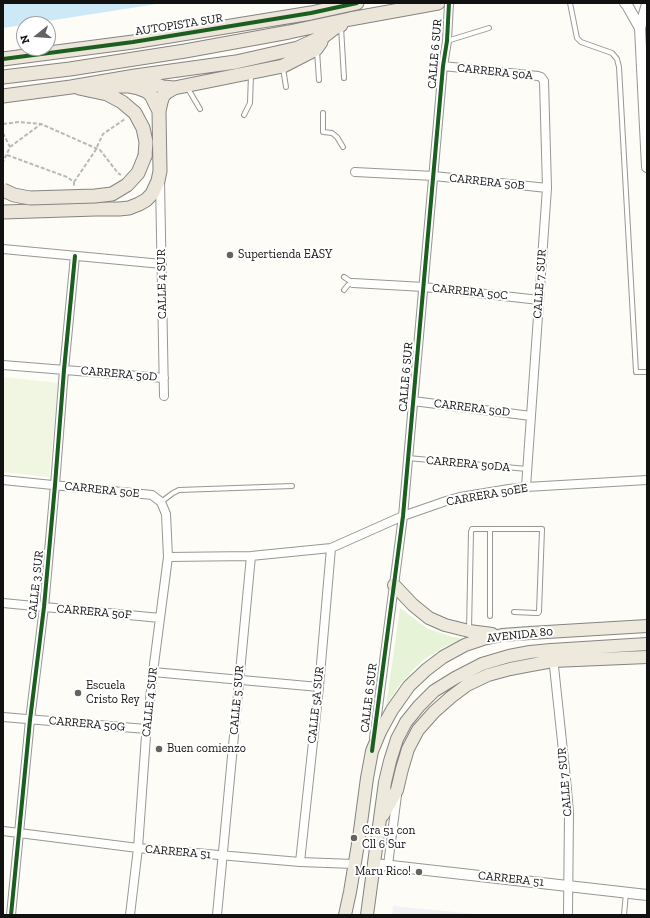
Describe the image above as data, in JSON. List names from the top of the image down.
{
  "streets": {
    "highway": ["AUTOPISTA SUR"],
    "main road": ["AVENIDA 80"],
    "street": [
      "CALLE 6 SUR",
      "CARRERA 50A",
      "CARRERA 50B",
      "CALLE 4 SUR",
      "CALLE 7 SUR",
      "CARRERA 50C",
      "CARRERA 50D",
      "CARRERA 50E",
      "CARRERA 50EE",
      "CALLE 3 SUR",
      "CARRERA 50F",
      "CALLE 5 SUR",
      "CALLE 5A SUR",
      "CARRERA 50G",
      "CARRERA 51"
    ],
    "lane": ["CARRERA 50DA"]
  },
  "crossings": [
    ["CALLE 6 SUR", "CARRERA 50A"],
    ["CALLE 6 SUR", "CARRERA 50B"],
    ["CALLE 6 SUR", "CARRERA 50C"],
    ["CALLE 6 SUR", "CARRERA 50D"],
    ["CALLE 6 SUR", "CARRERA 50DA"],
    ["CALLE 6 SUR", "CARRERA 50EE"],
    ["CALLE 6 SUR", "AVENIDA 80"],
    ["CARRERA 50A", "CALLE 7 SUR"],
    ["CARRERA 50B", "CALLE 7 SUR"],
    ["CALLE 4 SUR", "CARRERA 50D"],
    ["CALLE 4 SUR", "CARRERA 50E"],
    ["CALLE 4 SUR", "CARRERA 50EE"],
    ["CALLE 4 SUR", "CARRERA 50F"],
    ["CALLE 4 SUR", "CARRERA 50G"],
    ["CALLE 4 SUR", "CARRERA 51"],
    ["CALLE 7 SUR", "CARRERA 50C"],
    ["CALLE 7 SUR", "CARRERA 50D"],
    ["CALLE 7 SUR", "CARRERA 50DA"],
    ["CALLE 7 SUR", "CARRERA 50EE"],
    ["CALLE 7 SUR", "AVENIDA 80"],
    ["CALLE 7 SUR", "CARRERA 51"],
    ["CARRERA 50D", "CALLE 3 SUR"],
    ["CARRERA 50E", "CALLE 3 SUR"],
    ["CARRERA 50EE", "CALLE 5 SUR"],
    ["CARRERA 50EE", "CALLE 5A SUR"],
    ["CALLE 3 SUR", "CARRERA 50F"],
    ["CALLE 3 SUR", "CARRERA 50G"],
    ["CALLE 3 SUR", "CARRERA 51"],
    ["AVENIDA 80", "CARRERA 51"],
    ["CALLE 5 SUR", "CARRERA 51"],
    ["CALLE 5A SUR", "CARRERA 51"]
  ],
  "places": [
    "Supertienda EASY",
    "Escuela Cristo Rey",
    "Buen comienzo",
    "Cra 51 con Cll 6 Sur",
    "Maru Rico!"
  ],
  "north": "left"
}
